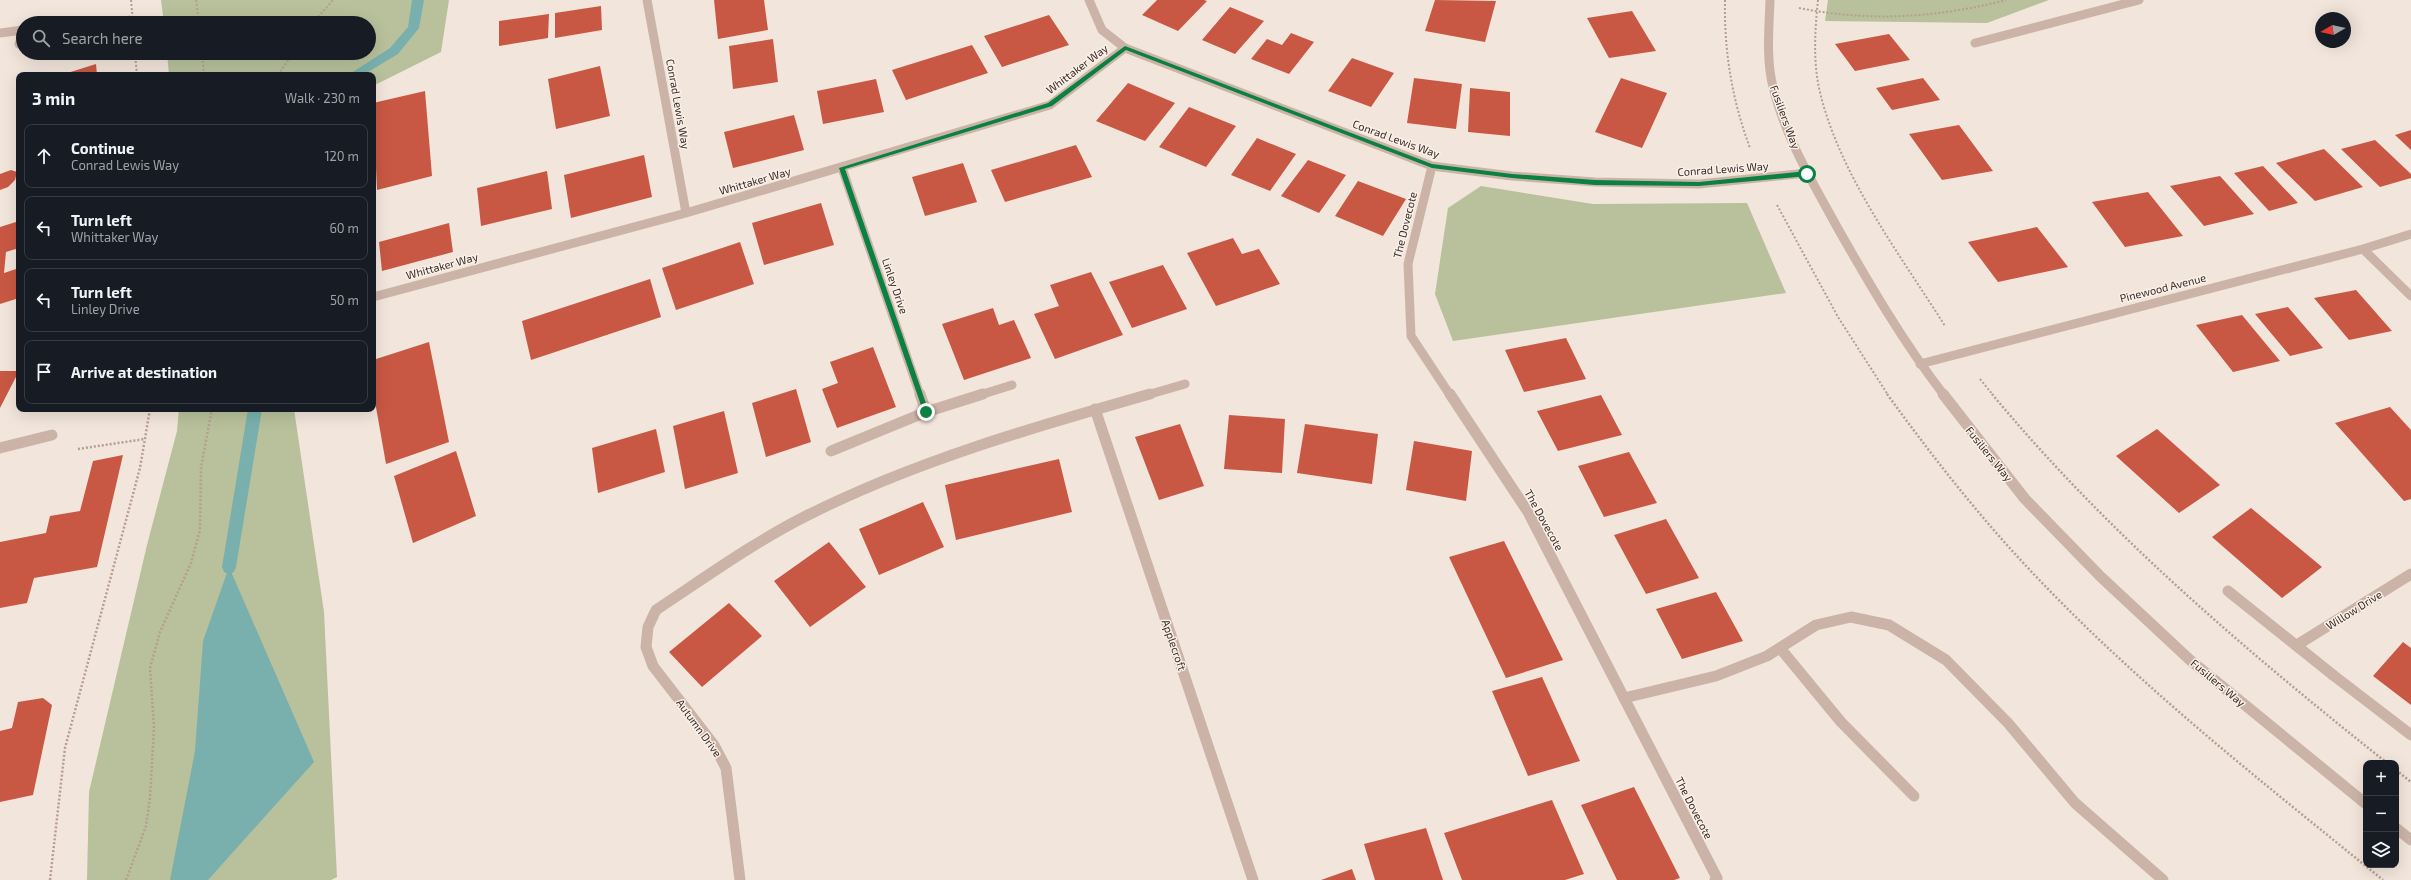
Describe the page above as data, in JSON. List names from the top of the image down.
{
  "streets": {
    "street": [
      "Whittaker Way",
      "Conrad Lewis Way",
      "Fusiliers Way",
      "The Dovecote",
      "Linley Drive",
      "Pinewood Avenue",
      "Willow Drive",
      "Applecroft",
      "Autumn Drive"
    ]
  },
  "crossings": [
    ["Whittaker Way", "Conrad Lewis Way"],
    ["Whittaker Way", "Linley Drive"],
    ["Conrad Lewis Way", "Fusiliers Way"],
    ["Conrad Lewis Way", "The Dovecote"],
    ["Fusiliers Way", "Pinewood Avenue"],
    ["Applecroft", "Autumn Drive"]
  ],
  "north": "left",
  "page": {
    "search": "Search here",
    "heading": ["3 min", "Walk · 230 m"],
    "list": [
      ["Continue", "Conrad Lewis Way", "120 m"],
      ["Turn left", "Whittaker Way", "60 m"],
      ["Turn left", "Linley Drive", "50 m"],
      "Arrive at destination"
    ],
    "map_buttons": ["+", "−"]
  }
}
